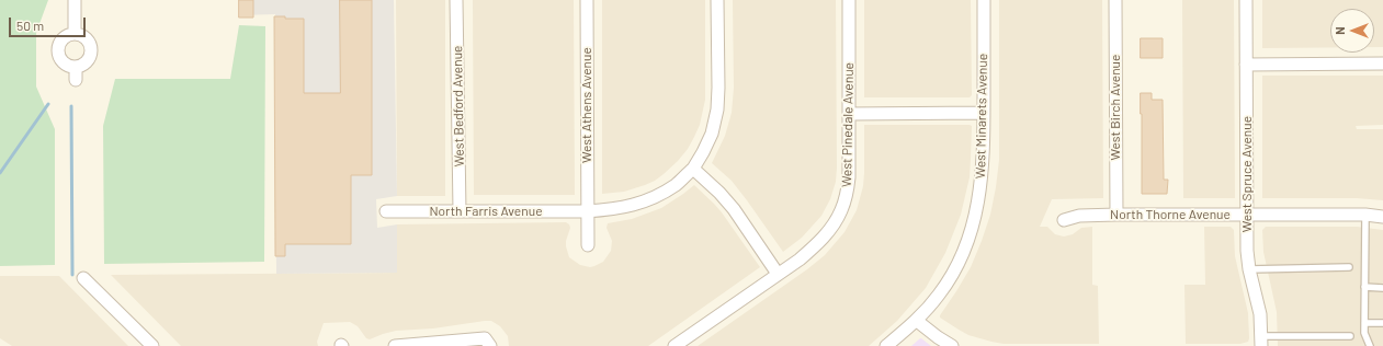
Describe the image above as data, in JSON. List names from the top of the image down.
{
  "streets": {
    "street": [
      "West Athens Avenue",
      "West Bedford Avenue",
      "West Birch Avenue",
      "West Minarets Avenue",
      "West Pinedale Avenue",
      "West Spruce Avenue",
      "North Farris Avenue",
      "North Thorne Avenue"
    ]
  },
  "crossings": [
    ["West Athens Avenue", "North Farris Avenue"],
    ["West Bedford Avenue", "North Farris Avenue"],
    ["West Birch Avenue", "North Thorne Avenue"],
    ["West Spruce Avenue", "North Thorne Avenue"]
  ],
  "scale_bar": "50 m",
  "north": "left"
}
